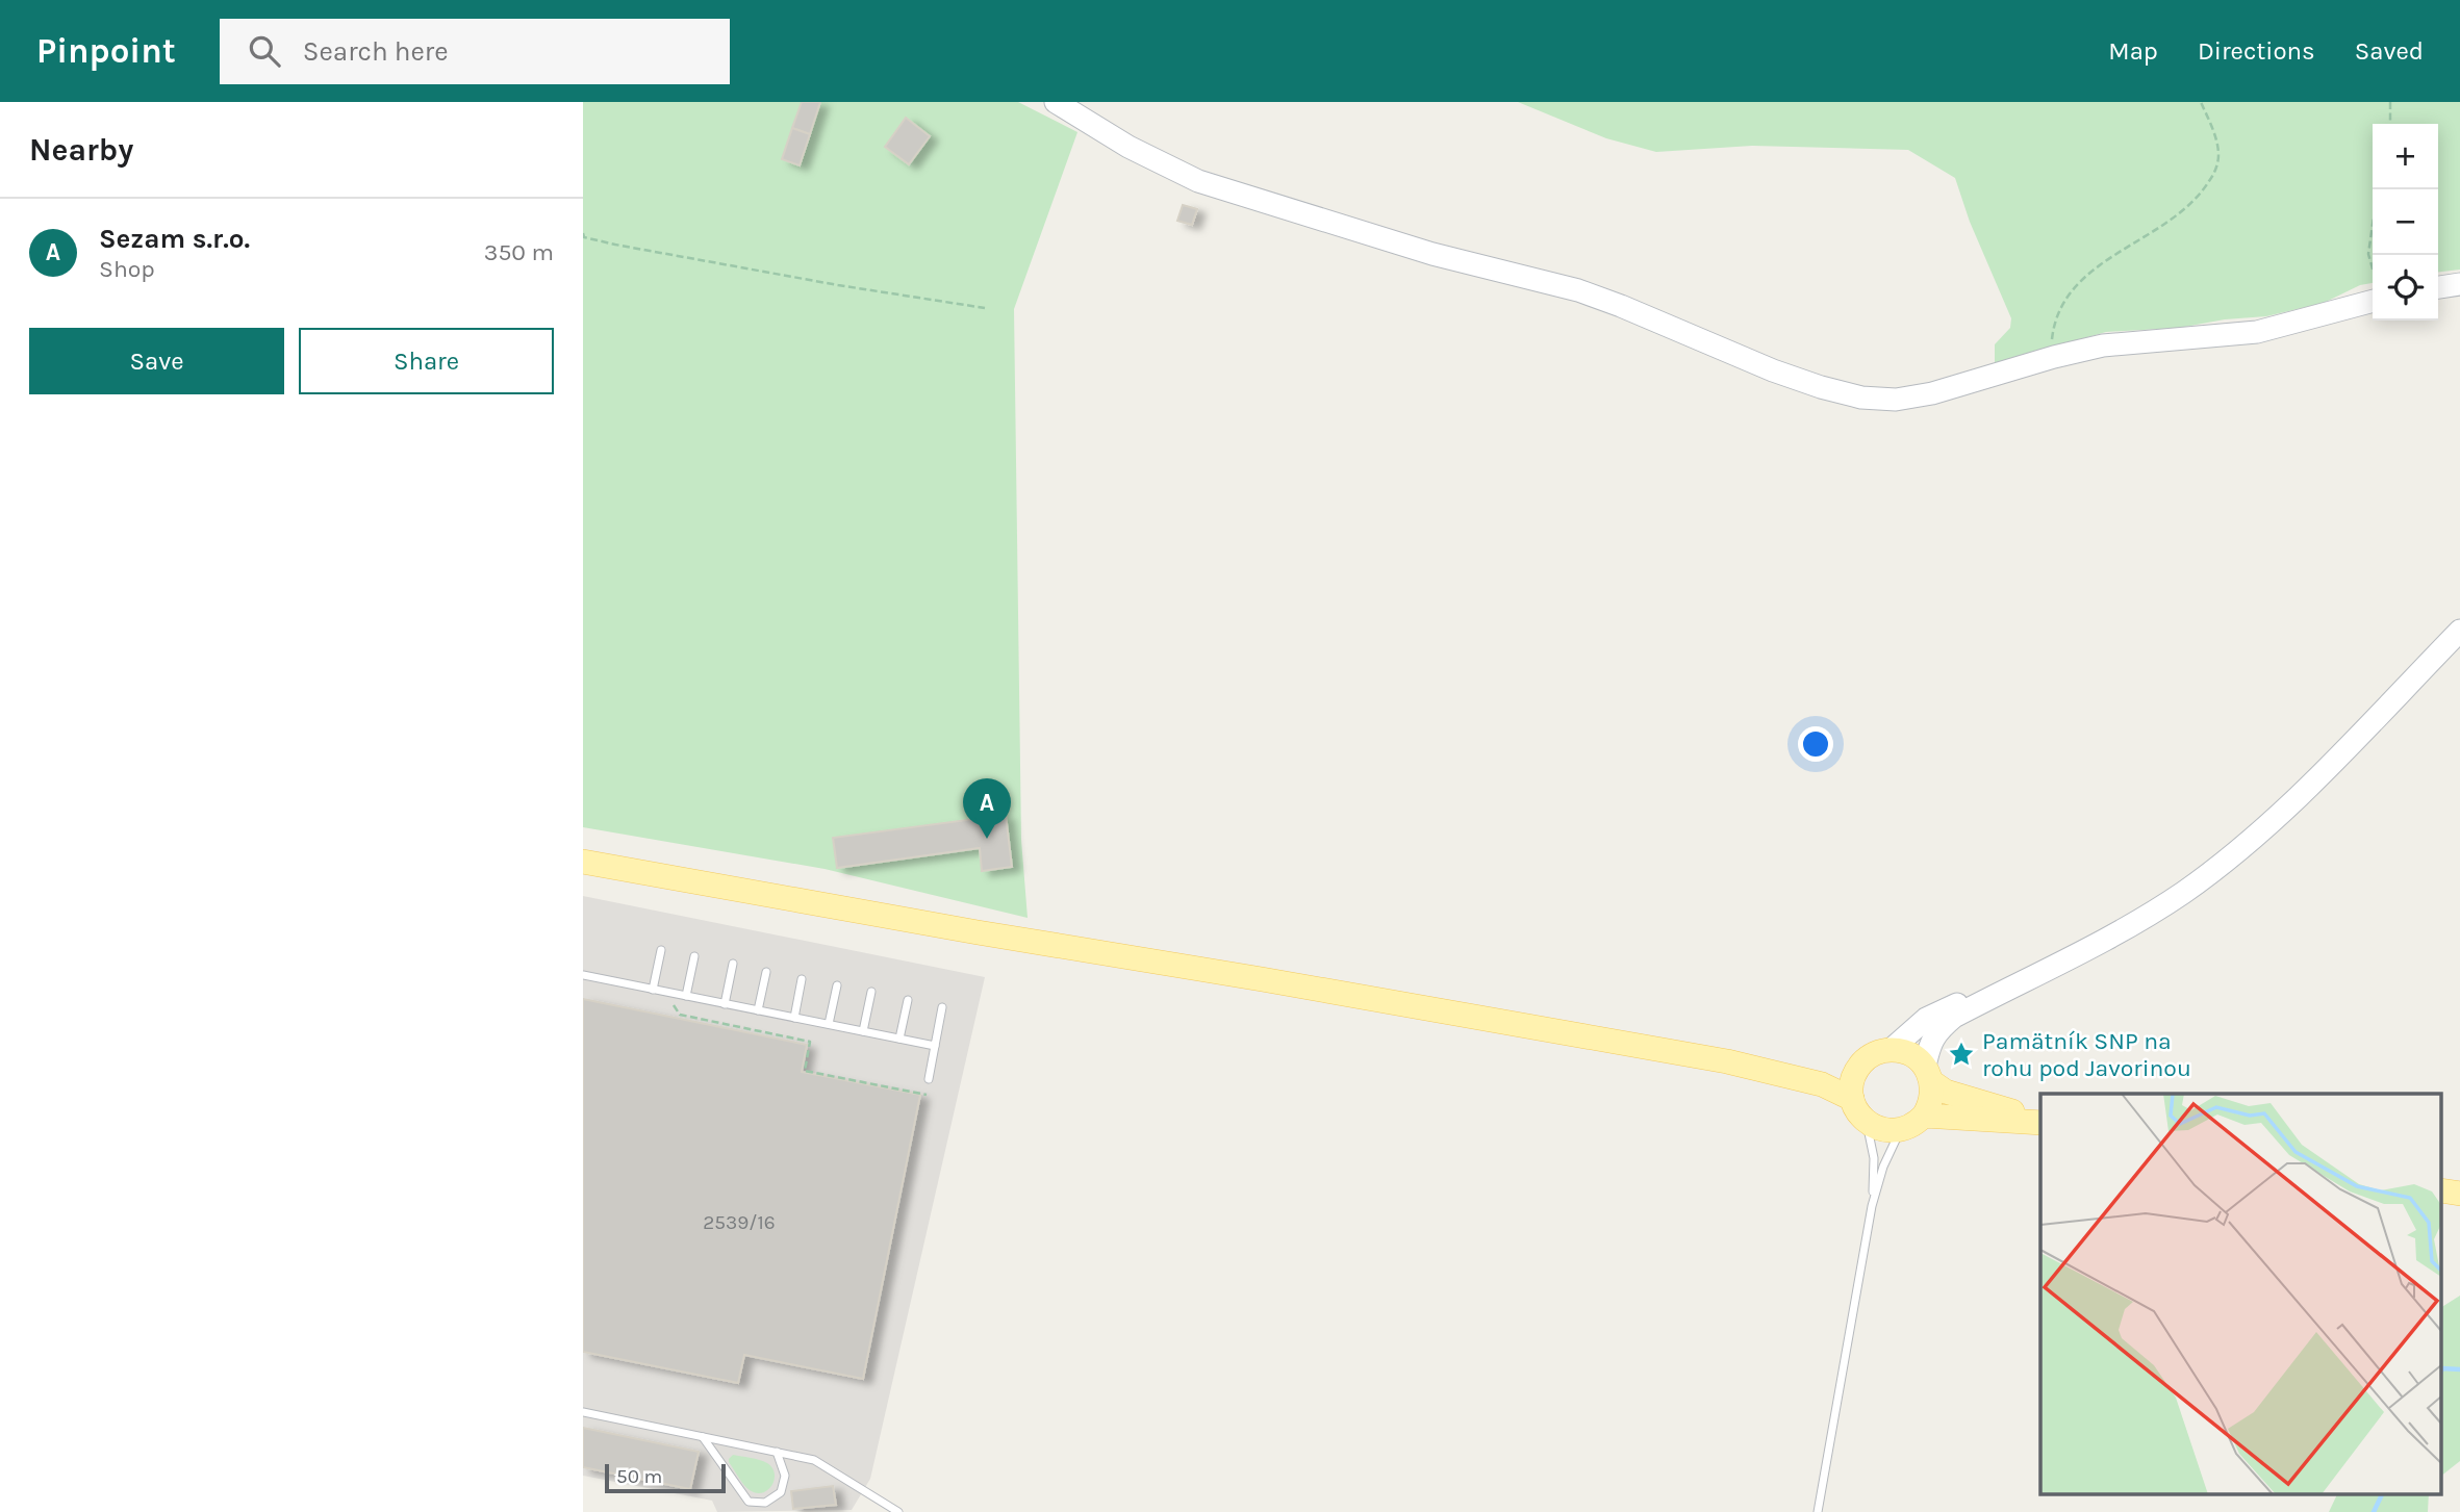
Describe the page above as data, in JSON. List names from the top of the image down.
{
  "places": {
    "place": ["Pamätník SNP na rohu pod Javorinou"]
  },
  "house_numbers": ["2539/16"],
  "scale_bar": "50 m",
  "page": {
    "header": "Pinpoint",
    "search": "Search here",
    "nav": ["Map", "Directions", "Saved"],
    "heading": "Nearby",
    "map_buttons": ["+", "−"],
    "list": [
      {
        "mark": "A",
        "name": "Sezam s.r.o.",
        "note": "Shop",
        "value": "350 m"
      }
    ],
    "buttons": ["Save", "Share"],
    "pins": "A",
    "scale": "50 m"
  }
}
